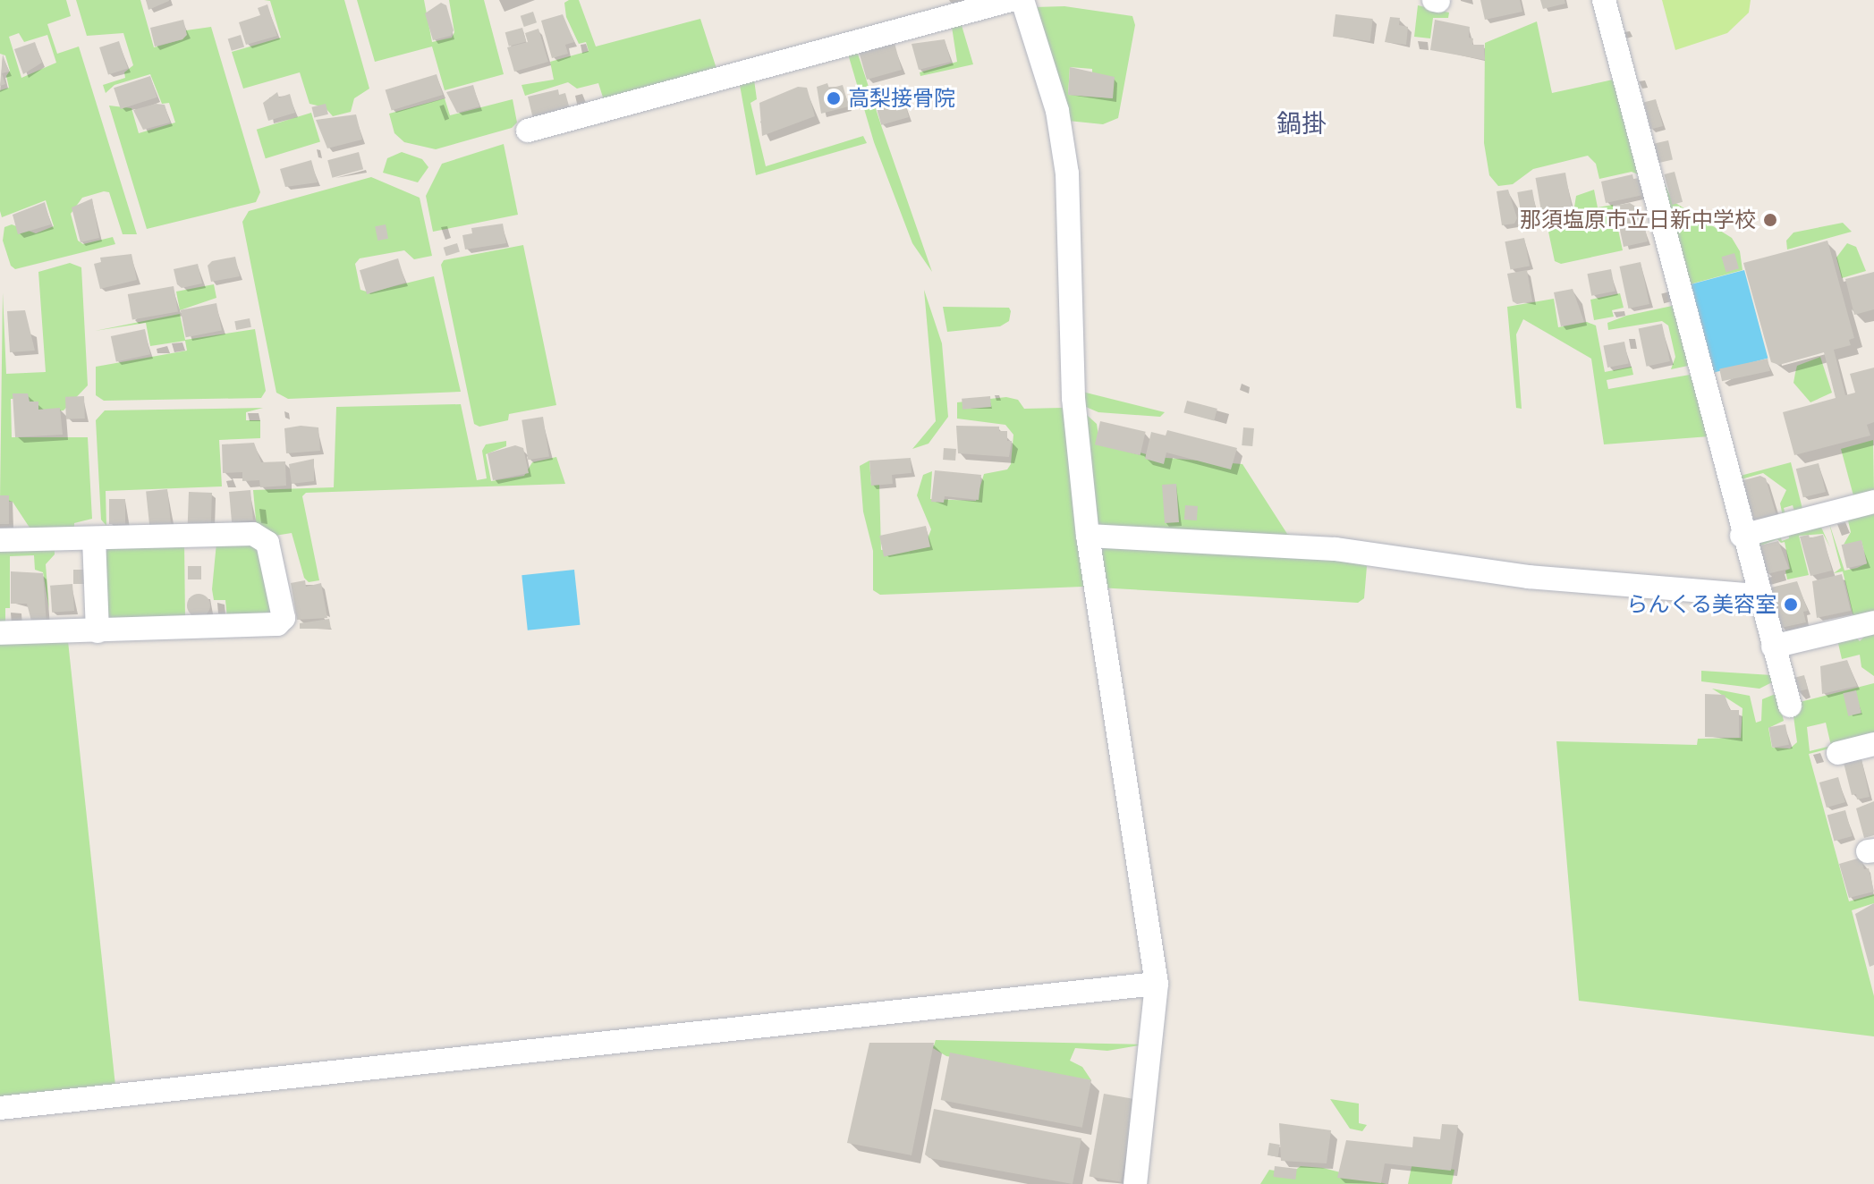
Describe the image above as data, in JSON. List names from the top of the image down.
{
  "districts": ["鍋掛"],
  "places": ["高梨接骨院", "那須塩原市立日新中学校", "らんくる美容室"]
}
